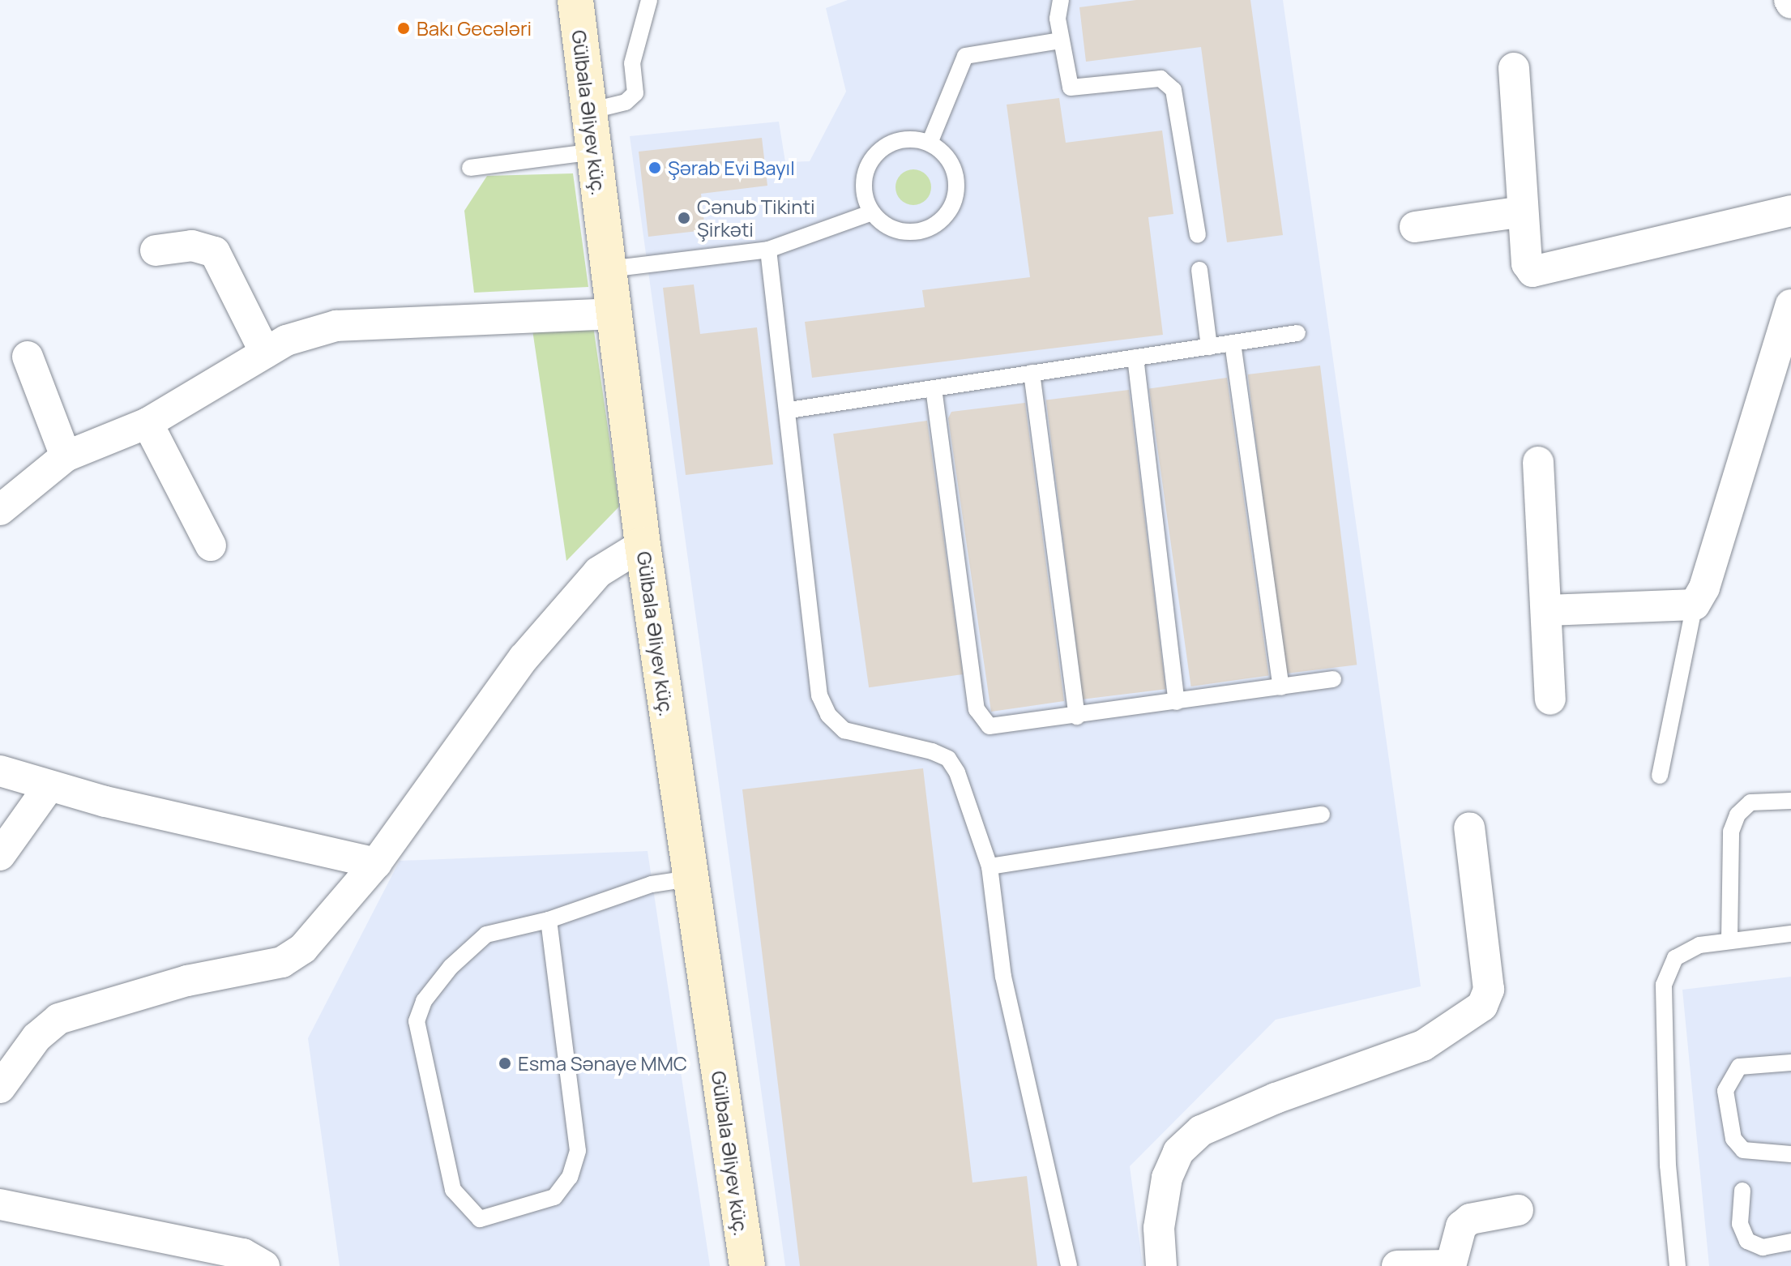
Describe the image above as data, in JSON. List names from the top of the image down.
{
  "streets": {
    "street": ["Gülbala Əliyev küç."]
  },
  "places": [
    "Bakı Gecələri",
    "Şərab Evi Bayıl",
    "Cənub Tikinti Şirkəti",
    "Esma Sənaye MMC"
  ]
}
